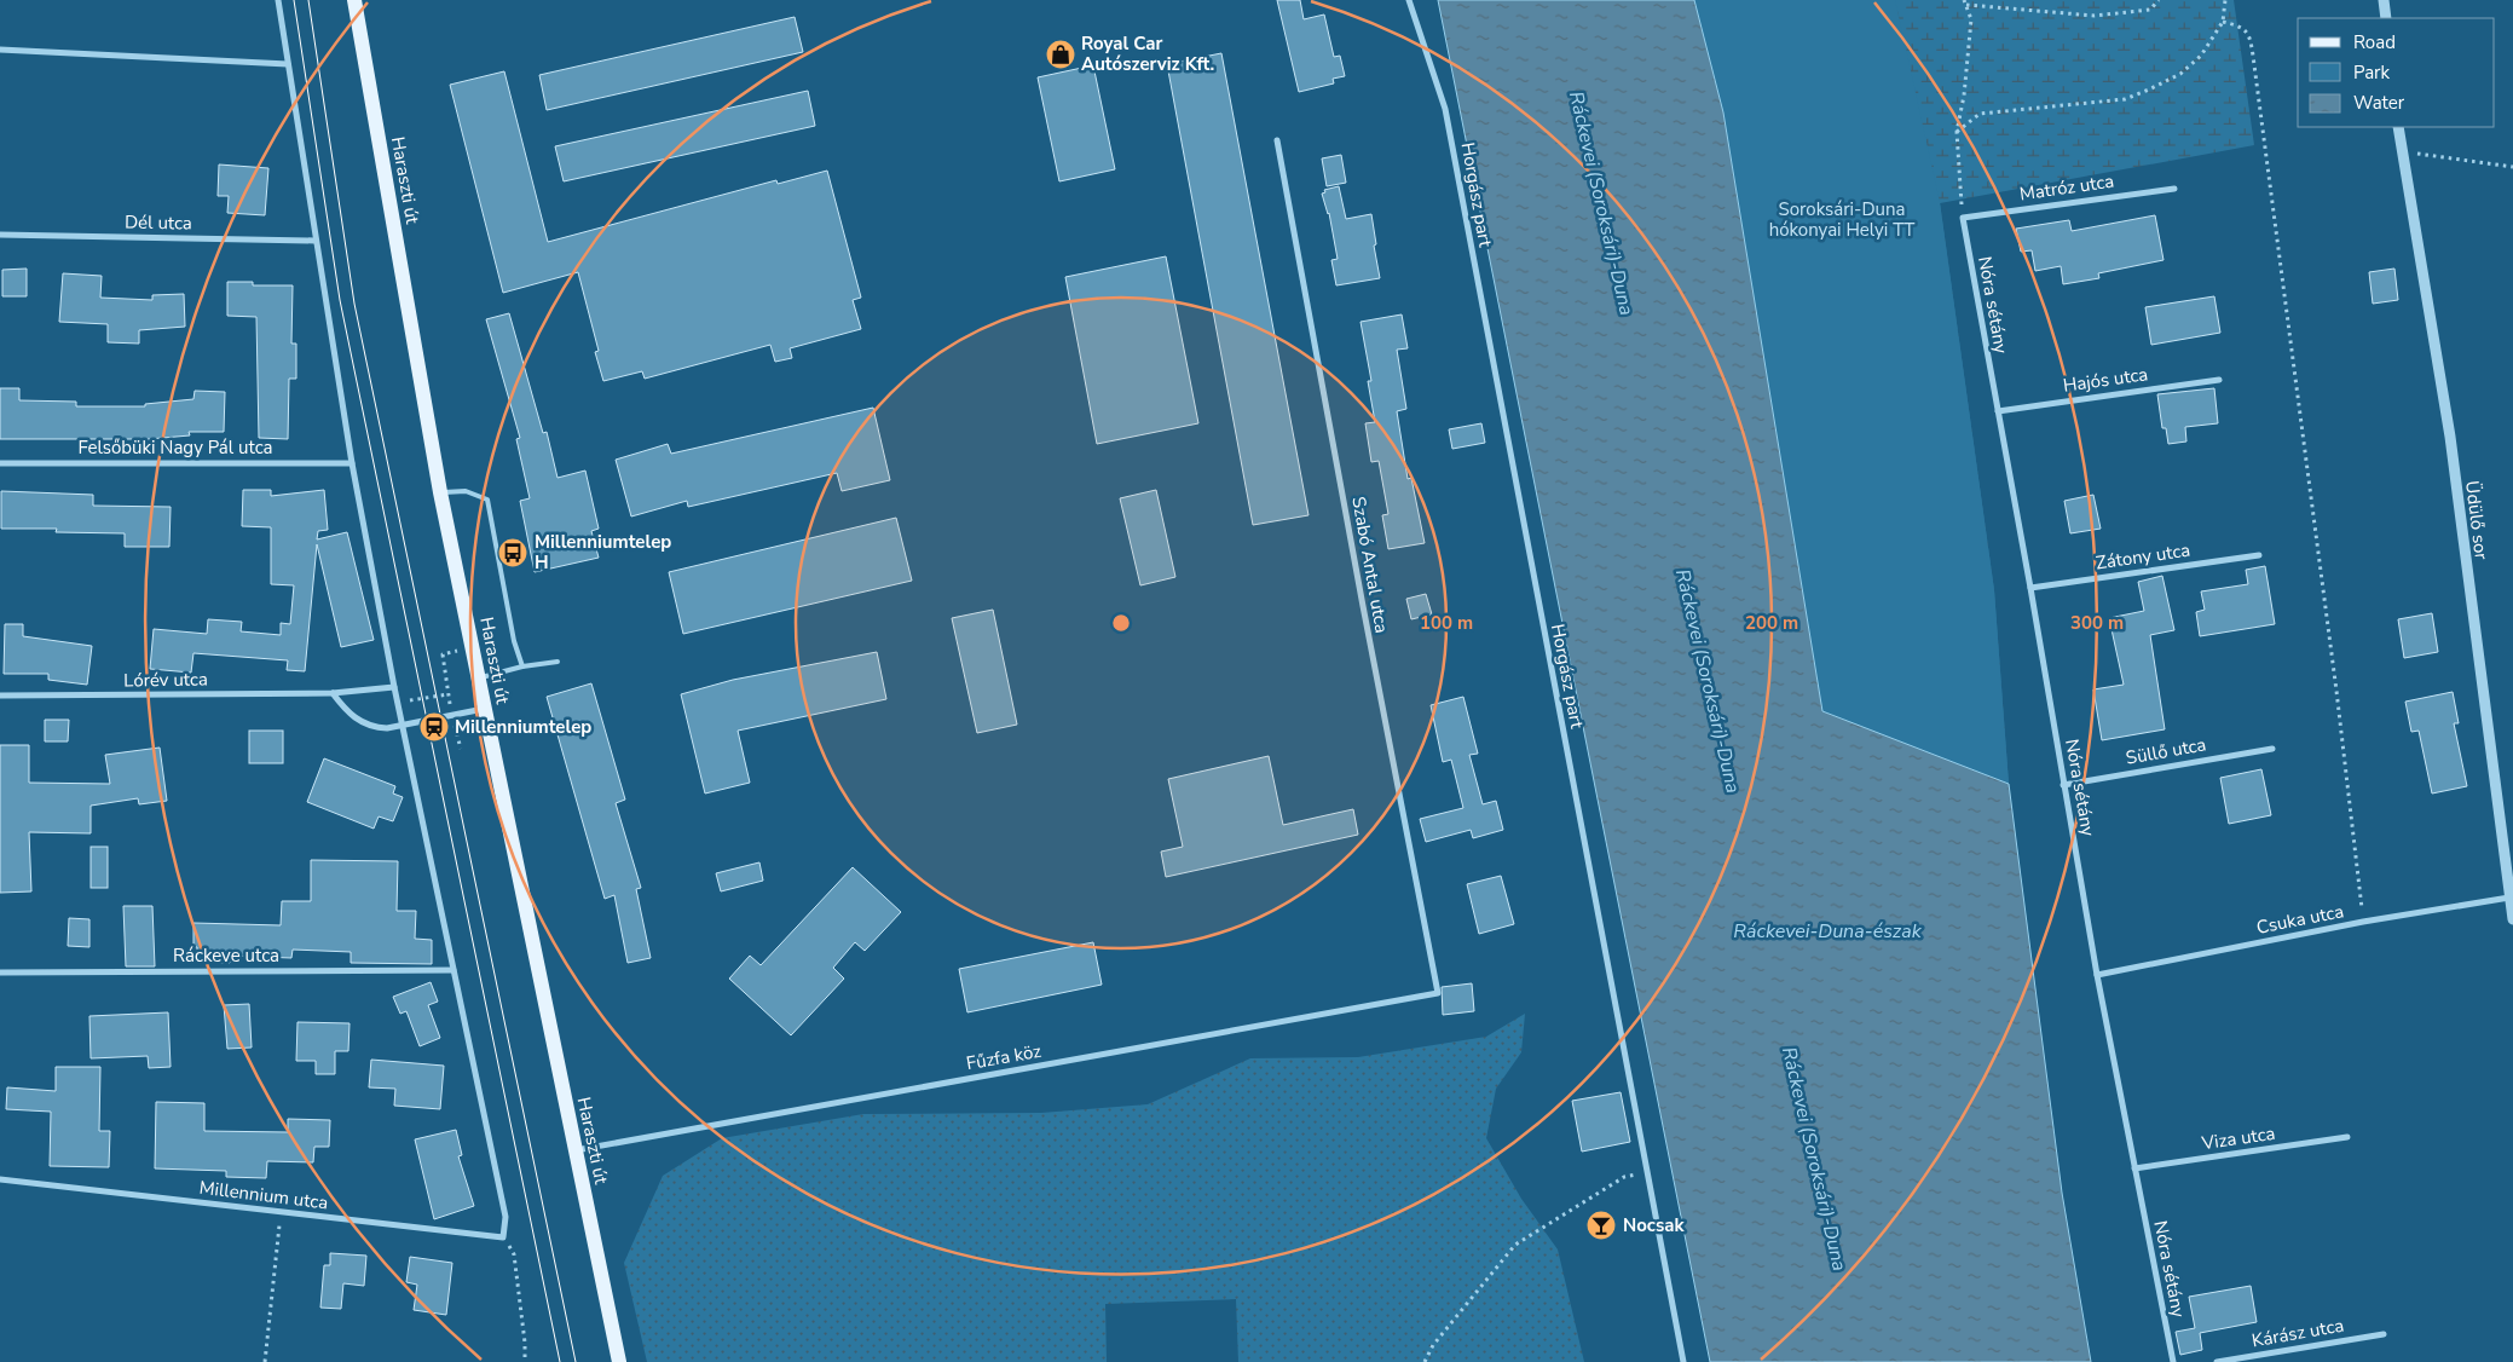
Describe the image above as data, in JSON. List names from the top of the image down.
{
  "streets": {
    "main road": ["Haraszti út"],
    "street": [
      "Matróz utca",
      "Horgász part",
      "Dél utca",
      "Nóra sétány",
      "Hajós utca",
      "Felsőbüki Nagy Pál utca",
      "Üdülő sor",
      "Zátony utca",
      "Szabó Antal utca",
      "Lórév utca",
      "Süllő utca",
      "Csuka utca",
      "Ráckeve utca",
      "Fűzfa köz",
      "Viza utca",
      "Millennium utca",
      "Kárász utca"
    ]
  },
  "crossings": [
    ["Haraszti út", "Fűzfa köz"],
    ["Matróz utca", "Nóra sétány"],
    ["Nóra sétány", "Hajós utca"],
    ["Nóra sétány", "Zátony utca"],
    ["Nóra sétány", "Süllő utca"],
    ["Nóra sétány", "Csuka utca"],
    ["Nóra sétány", "Viza utca"],
    ["Üdülő sor", "Csuka utca"],
    ["Szabó Antal utca", "Fűzfa köz"]
  ],
  "water": ["Ráckevei (Soroksári)-Duna", "Ráckevei-Duna-észak"],
  "parks": ["Soroksári-Duna hókonyai Helyi TT"],
  "places": {
    "shop": ["Royal Car Autószerviz Kft."],
    "bus stop": ["Millenniumtelep H"],
    "station": ["Millenniumtelep"],
    "bar": ["Nocsak"]
  },
  "legend": ["Road", "Park", "Water"],
  "rings": ["100 m", "200 m", "300 m"]
}
